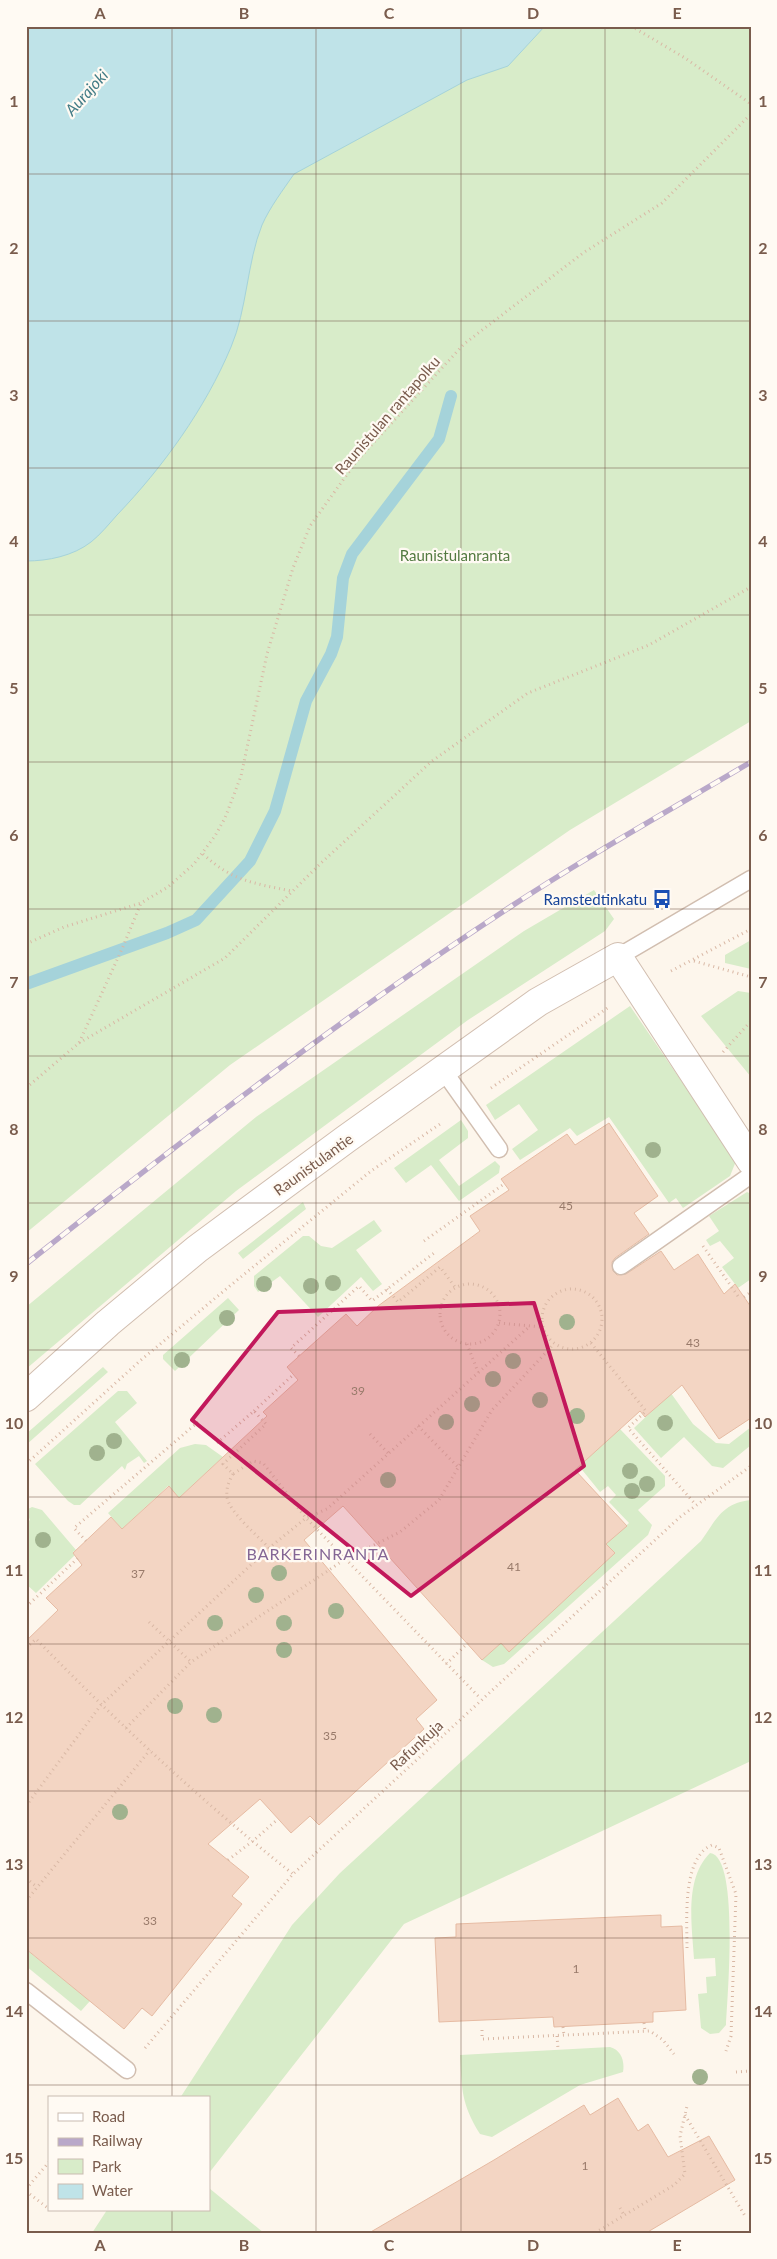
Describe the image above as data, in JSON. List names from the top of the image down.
{
  "streets": {
    "street": ["Raunistulantie"],
    "path": ["Raunistulan rantapolku", "Rafunkuja"]
  },
  "districts": ["BARKERINRANTA"],
  "water": ["Aurajoki"],
  "parks": ["Raunistulanranta"],
  "places": {
    "bus stop": ["Ramstedtinkatu"]
  },
  "house_numbers": [
    "45",
    "43",
    "39",
    "41",
    "37",
    "35",
    "33",
    "1",
    "1"
  ],
  "legend": [
    "Road",
    "Railway",
    "Park",
    "Water"
  ],
  "grid": {
    "columns": [
      "A",
      "B",
      "C",
      "D",
      "E"
    ],
    "rows": [
      "1",
      "2",
      "3",
      "4",
      "5",
      "6",
      "7",
      "8",
      "9",
      "10",
      "11",
      "12",
      "13",
      "14",
      "15"
    ]
  }
}
